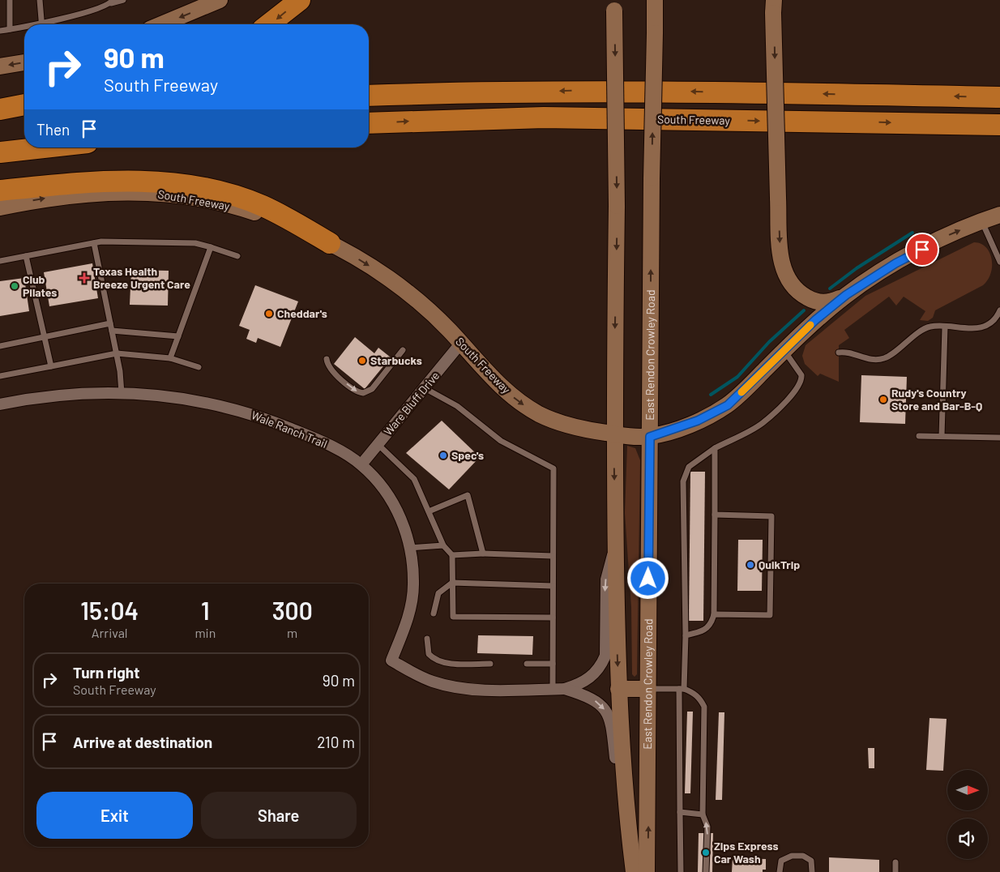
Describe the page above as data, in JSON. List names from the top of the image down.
{
  "streets": {
    "highway": ["South Freeway"],
    "main road": ["East Rendon Crowley Road"],
    "street": ["Ware Bluff Drive", "Wale Ranch Trail"]
  },
  "crossings": [
    ["South Freeway", "East Rendon Crowley Road"],
    ["South Freeway", "Ware Bluff Drive"],
    ["Ware Bluff Drive", "Wale Ranch Trail"]
  ],
  "places": {
    "health": ["Texas Health Breeze Urgent Care"],
    "other": [
      "Club Pilates",
      "Cheddar's",
      "Starbucks",
      "Rudy's Country Store and Bar-B-Q",
      "Spec's",
      "QuikTrip",
      "Zips Express Car Wash"
    ]
  },
  "north": "right",
  "page": {
    "turn": ["90 m", "South Freeway"],
    "then": "Then",
    "eta": [
      "15:04",
      "Arrival",
      "1",
      "min",
      "300",
      "m"
    ],
    "list": [
      {
        "name": "Turn right",
        "note": "South Freeway",
        "value": "90 m"
      },
      {
        "name": "Arrive at destination",
        "value": "210 m"
      }
    ],
    "buttons": ["Exit", "Share"]
  }
}
